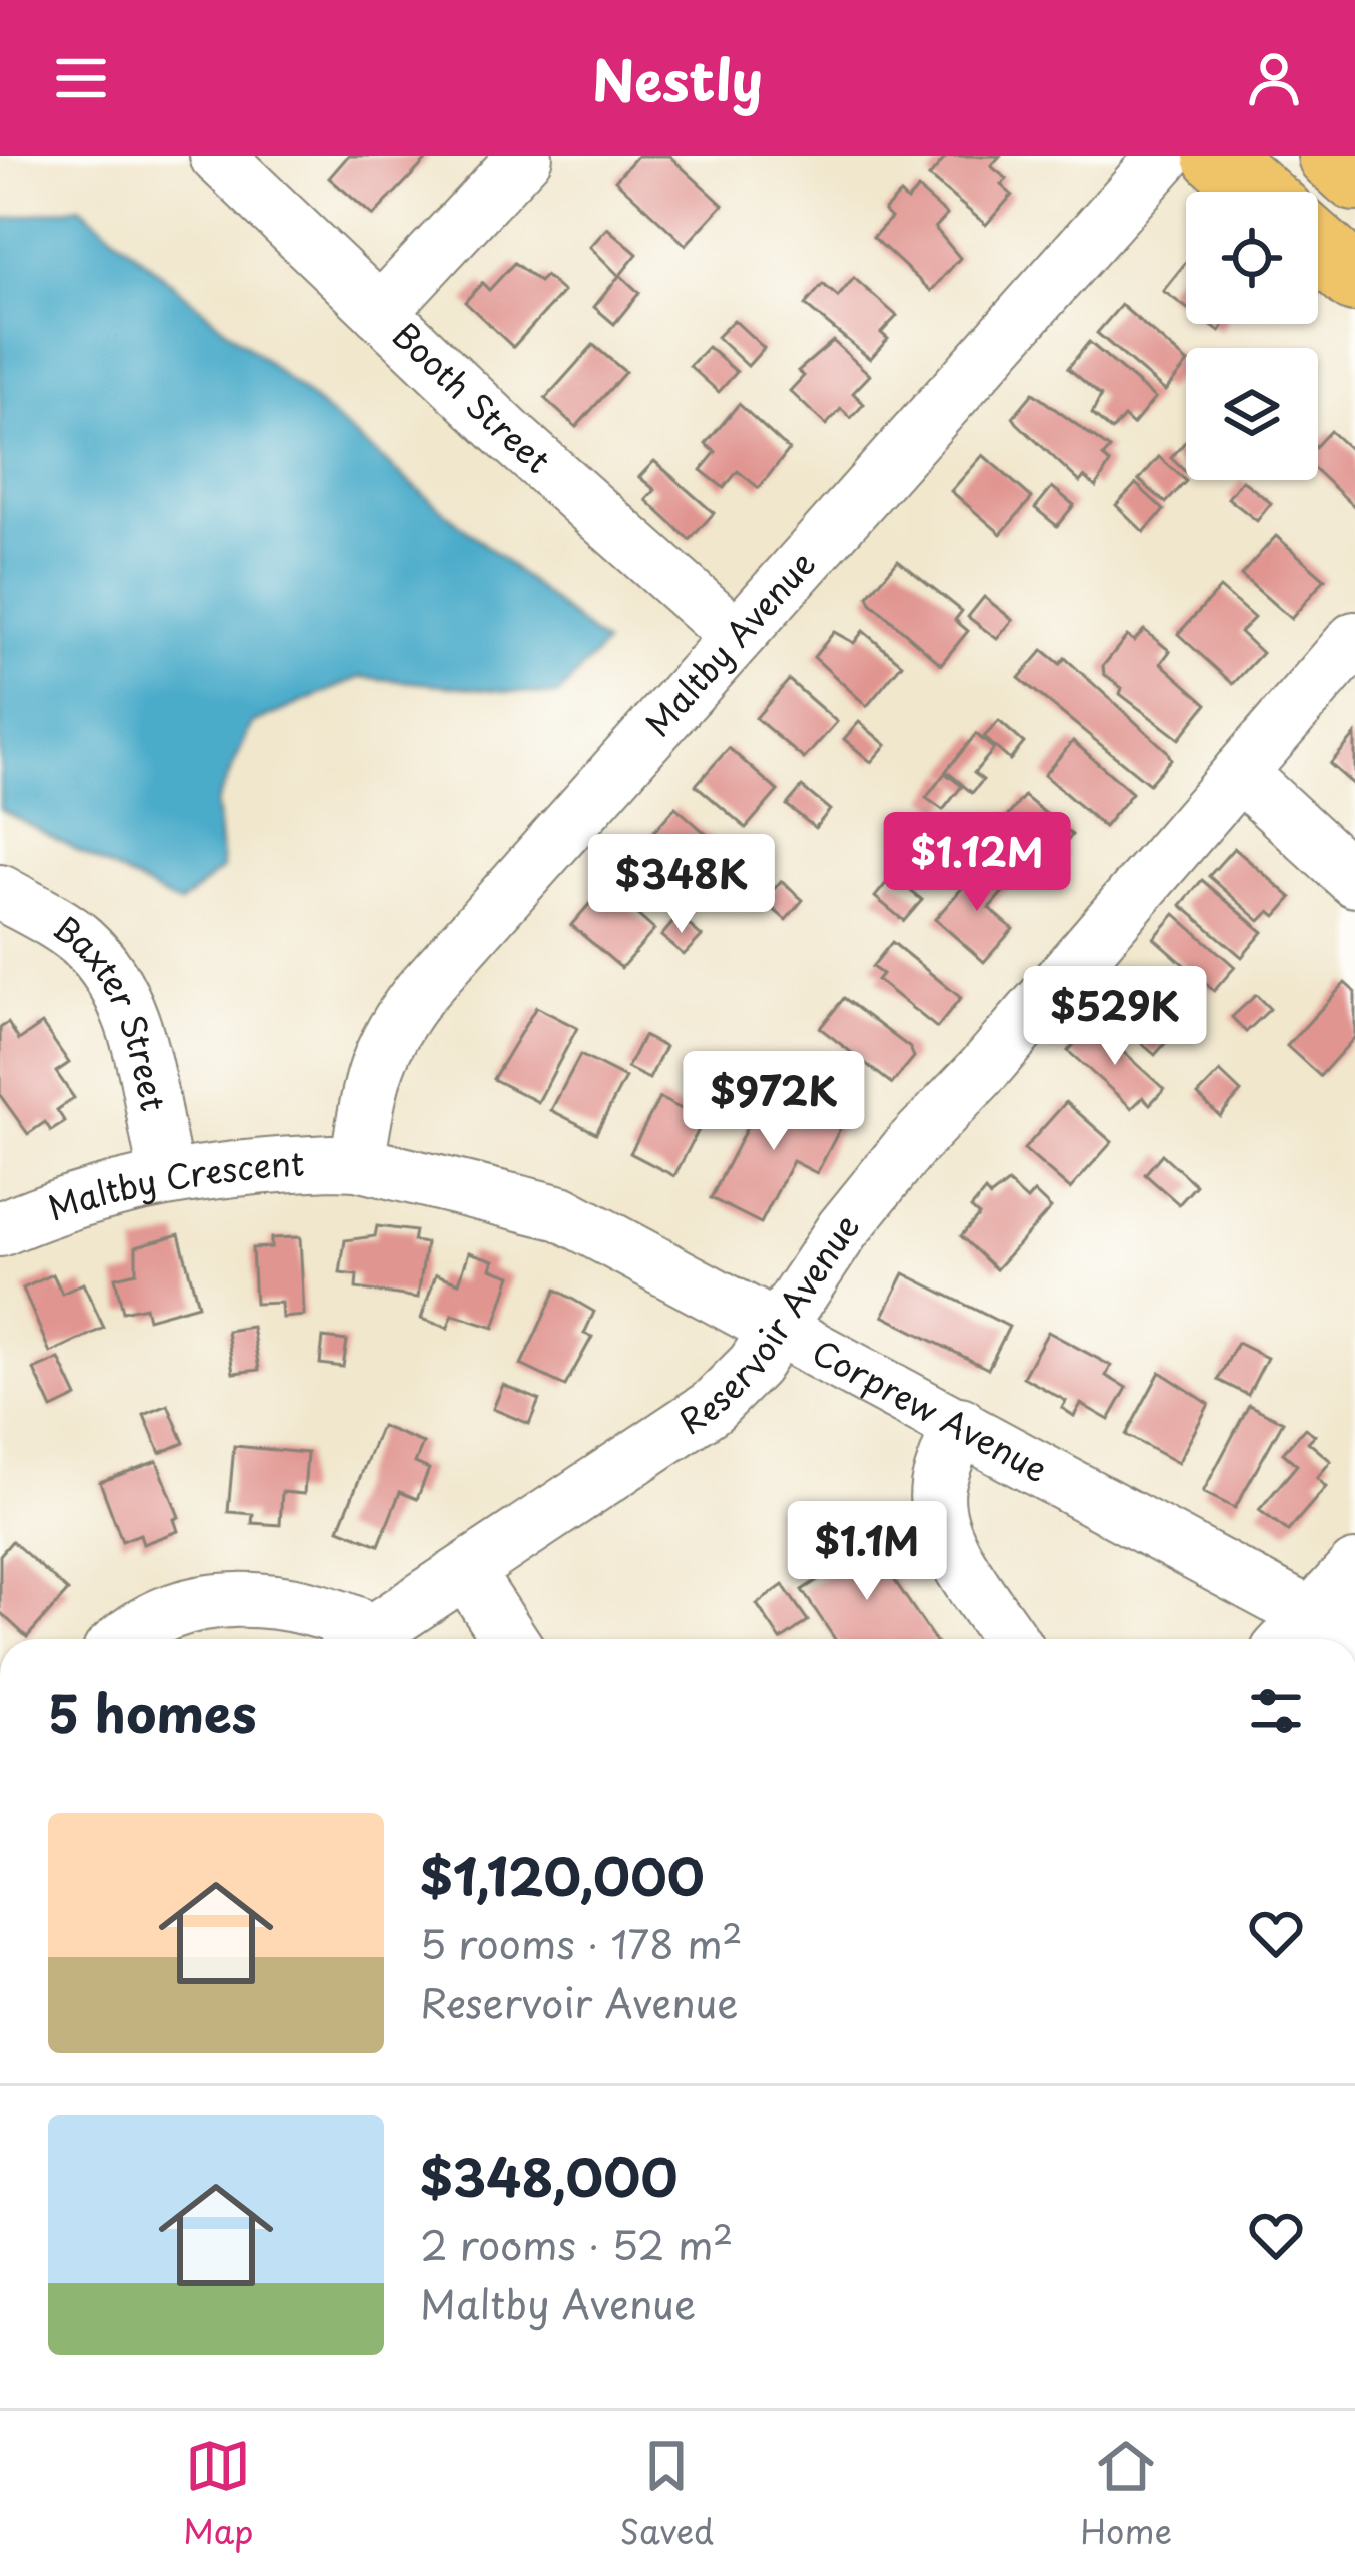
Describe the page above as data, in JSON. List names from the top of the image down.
{
  "streets": {
    "street": [
      "Booth Street",
      "Maltby Avenue",
      "Baxter Street",
      "Maltby Crescent",
      "Reservoir Avenue",
      "Corprew Avenue"
    ]
  },
  "crossings": [
    ["Booth Street", "Maltby Avenue"],
    ["Maltby Avenue", "Maltby Crescent"],
    ["Maltby Avenue", "Corprew Avenue"],
    ["Baxter Street", "Maltby Crescent"],
    ["Maltby Crescent", "Corprew Avenue"],
    ["Reservoir Avenue", "Corprew Avenue"]
  ],
  "page": {
    "header": "Nestly",
    "price": [
      "$1.12M",
      "$348K",
      "$529K",
      "$972K",
      "$1.1M"
    ],
    "heading": "5 homes",
    "list": [
      {
        "name": "$1,120,000",
        "note": "5 rooms · 178 m² · Reservoir Avenue"
      },
      {
        "name": "$348,000",
        "note": "2 rooms · 52 m² · Maltby Avenue"
      }
    ],
    "tabs": ["Map", "Saved", "Home"]
  }
}
